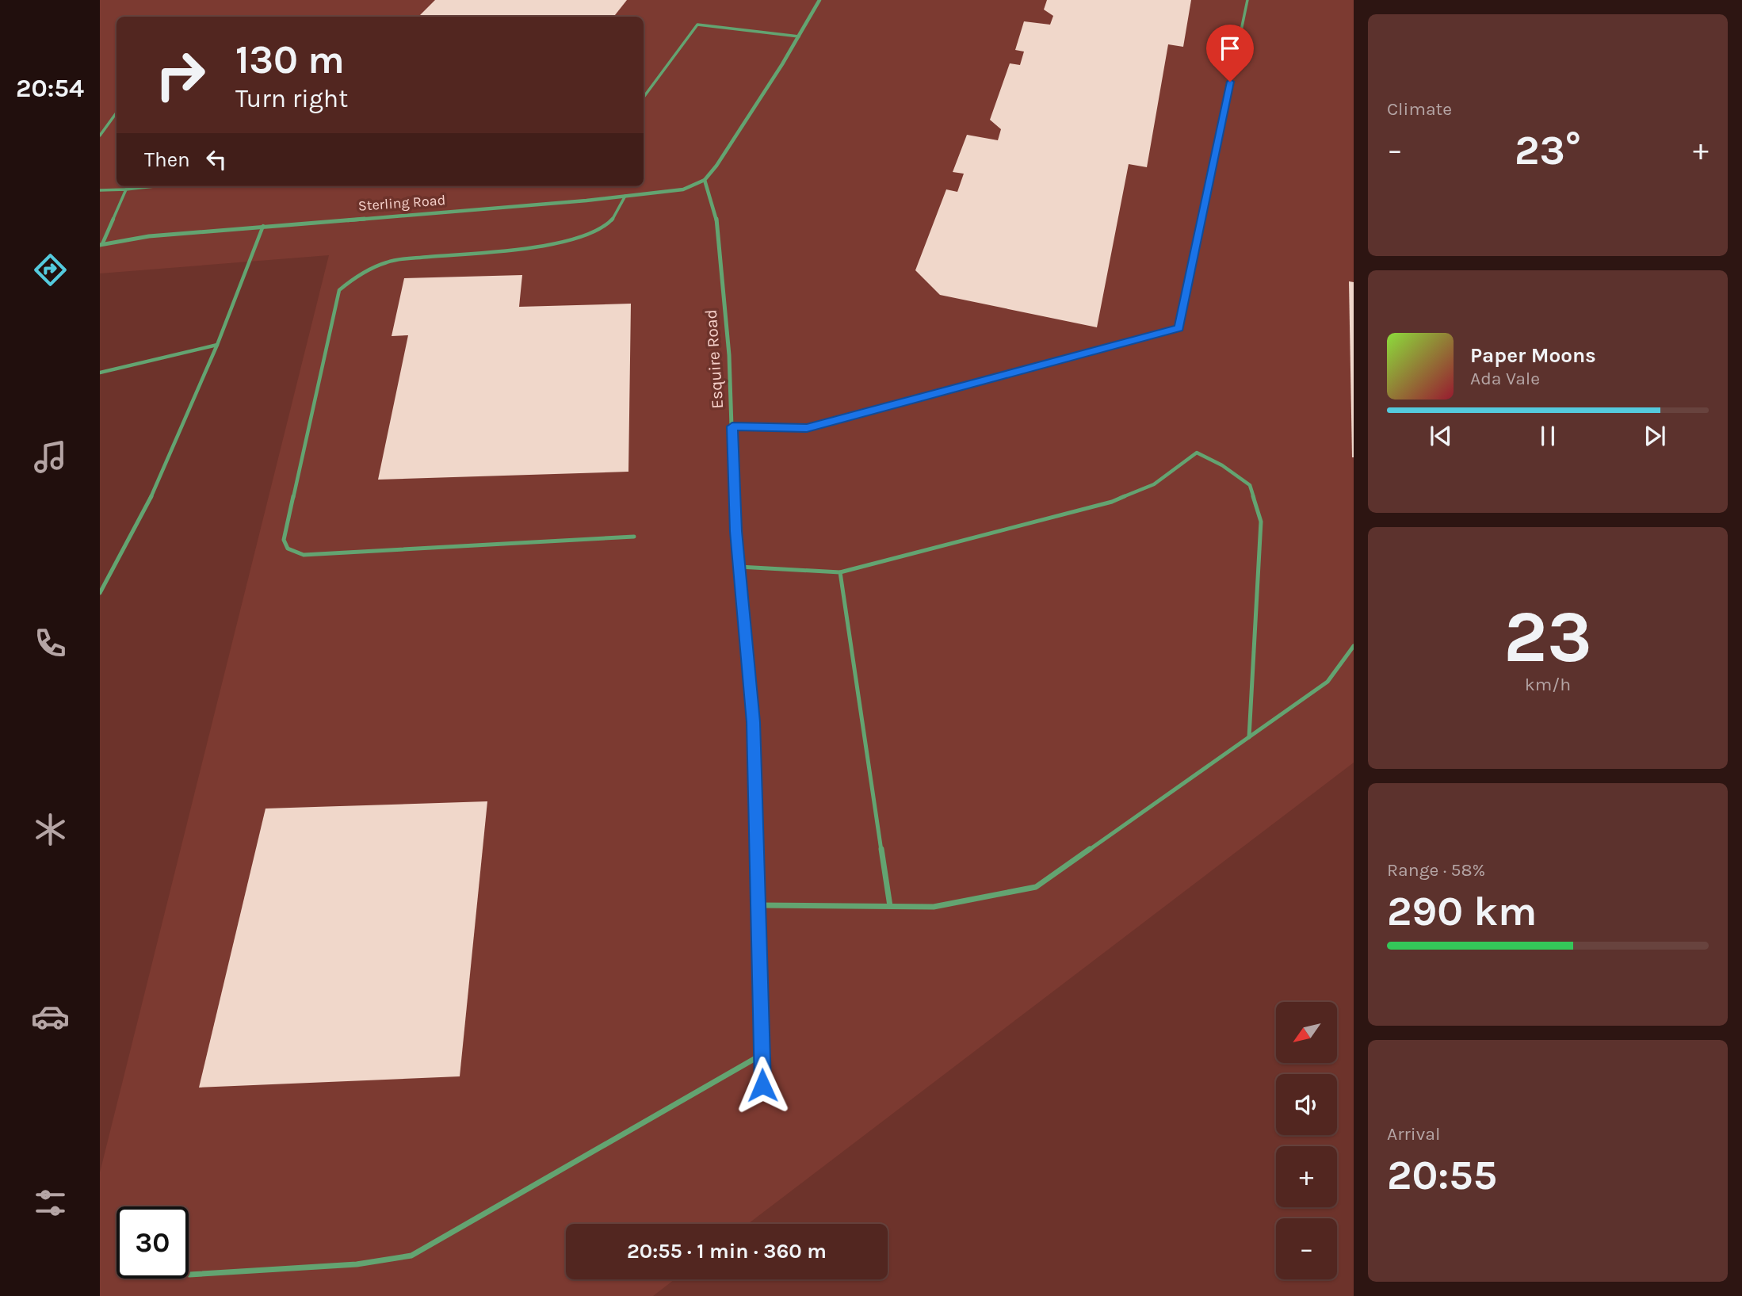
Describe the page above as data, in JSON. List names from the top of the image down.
{
  "streets": {
    "street": ["Sterling Road", "Esquire Road"]
  },
  "crossings": [
    ["Sterling Road", "Esquire Road"]
  ],
  "north": "bottom left",
  "page": {
    "tabs": "20:54",
    "tile": [
      "Climate",
      ["23", "km/h"],
      ["Range · 58%", "290 km"],
      ["Arrival", "20:55"]
    ],
    "turn": ["130 m", "Turn right"],
    "heat": ["−", "23°", "+"],
    "then": "Then",
    "song": ["Paper Moons", "Ada Vale"],
    "map_buttons": ["+", "−"],
    "limit": "30",
    "trip": "20:55 · 1 min · 360 m"
  }
}
